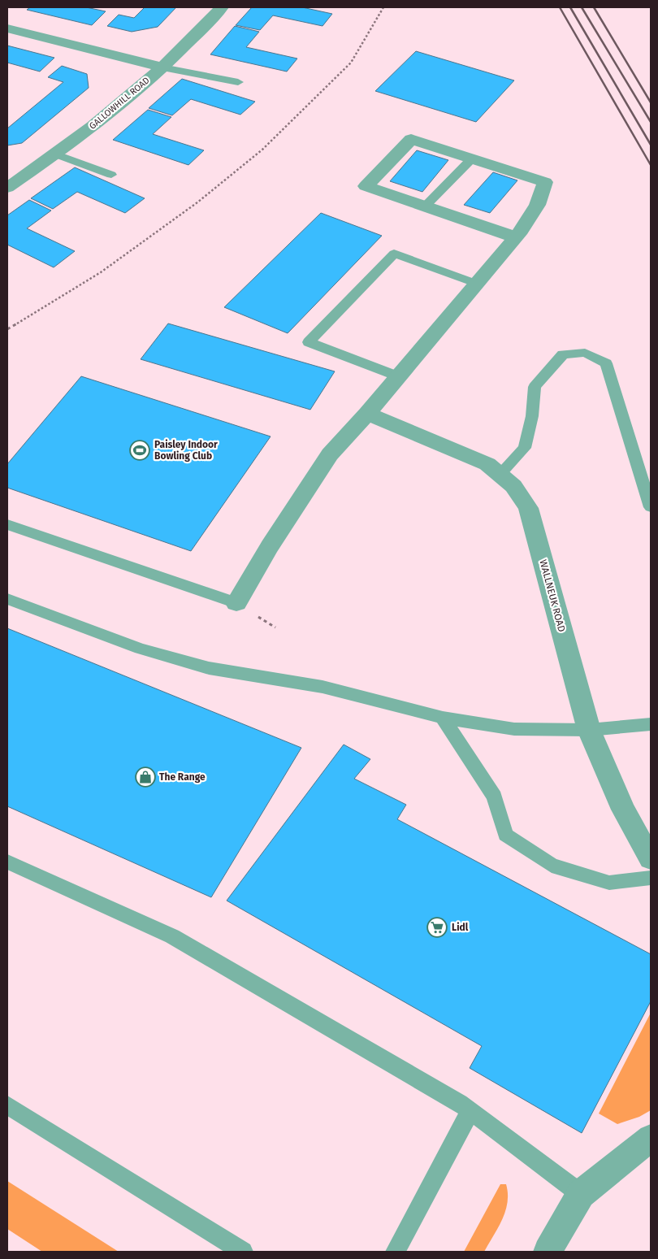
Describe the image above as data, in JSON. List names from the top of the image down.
{
  "streets": {
    "street": ["GALLOWHILL ROAD", "WALLNEUK ROAD"]
  },
  "places": {
    "sports": ["Paisley Indoor Bowling Club"],
    "shop": ["The Range"],
    "supermarket": ["Lidl"]
  }
}
